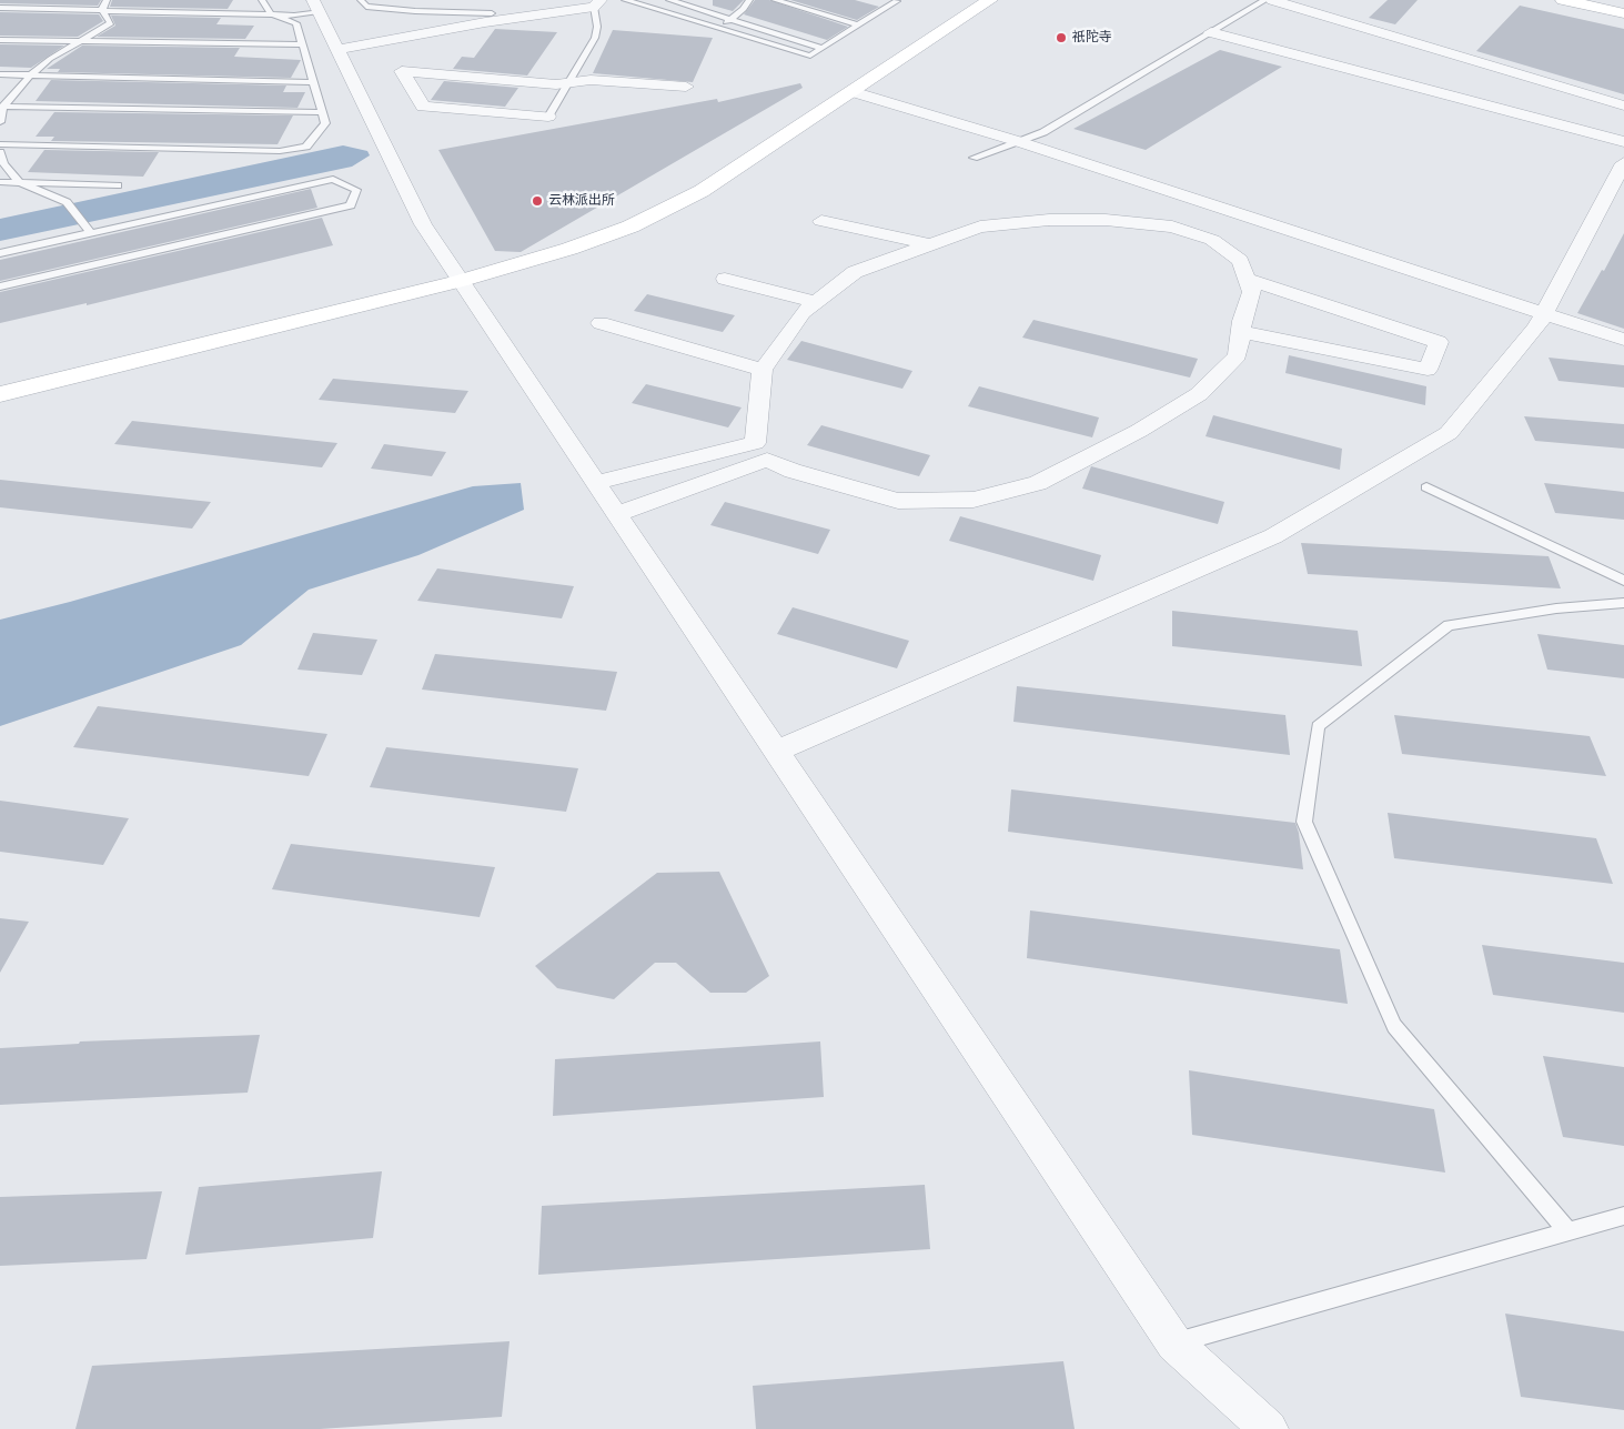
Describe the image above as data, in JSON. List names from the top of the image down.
{
  "places": ["祇陀寺", "云林派出所"]
}
